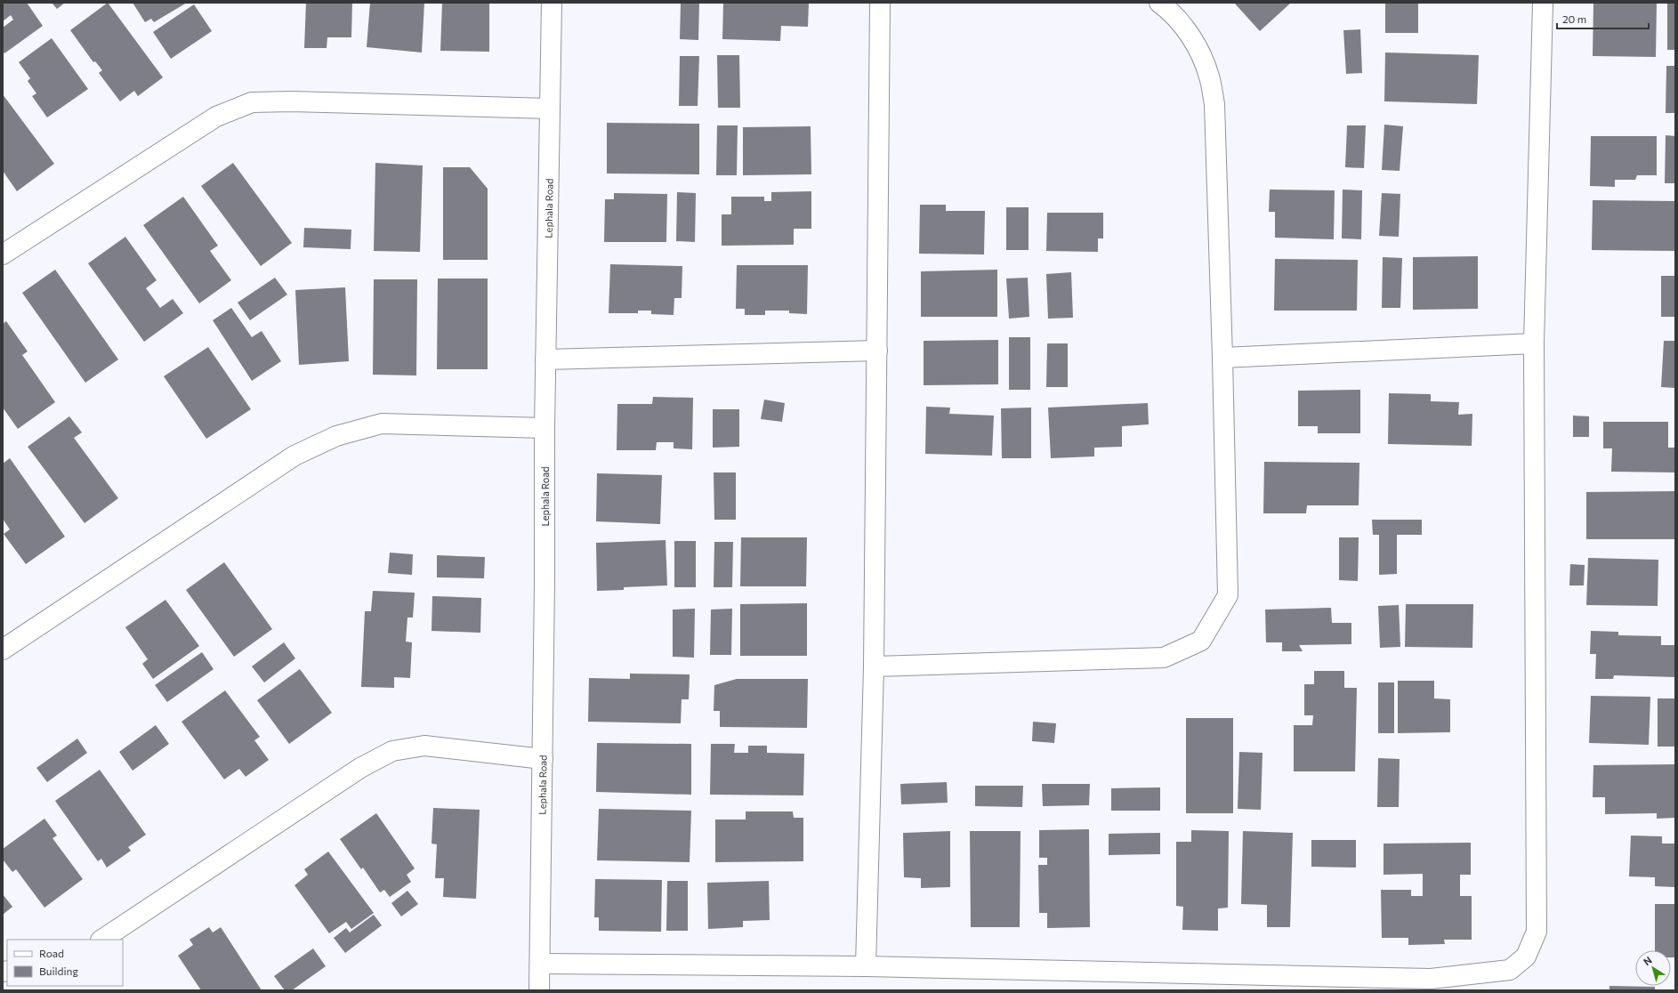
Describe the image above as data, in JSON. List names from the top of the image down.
{
  "streets": {
    "street": ["Lephala Road"]
  },
  "legend": ["Road", "Building"],
  "scale_bar": "20 m",
  "north": "top left"
}
